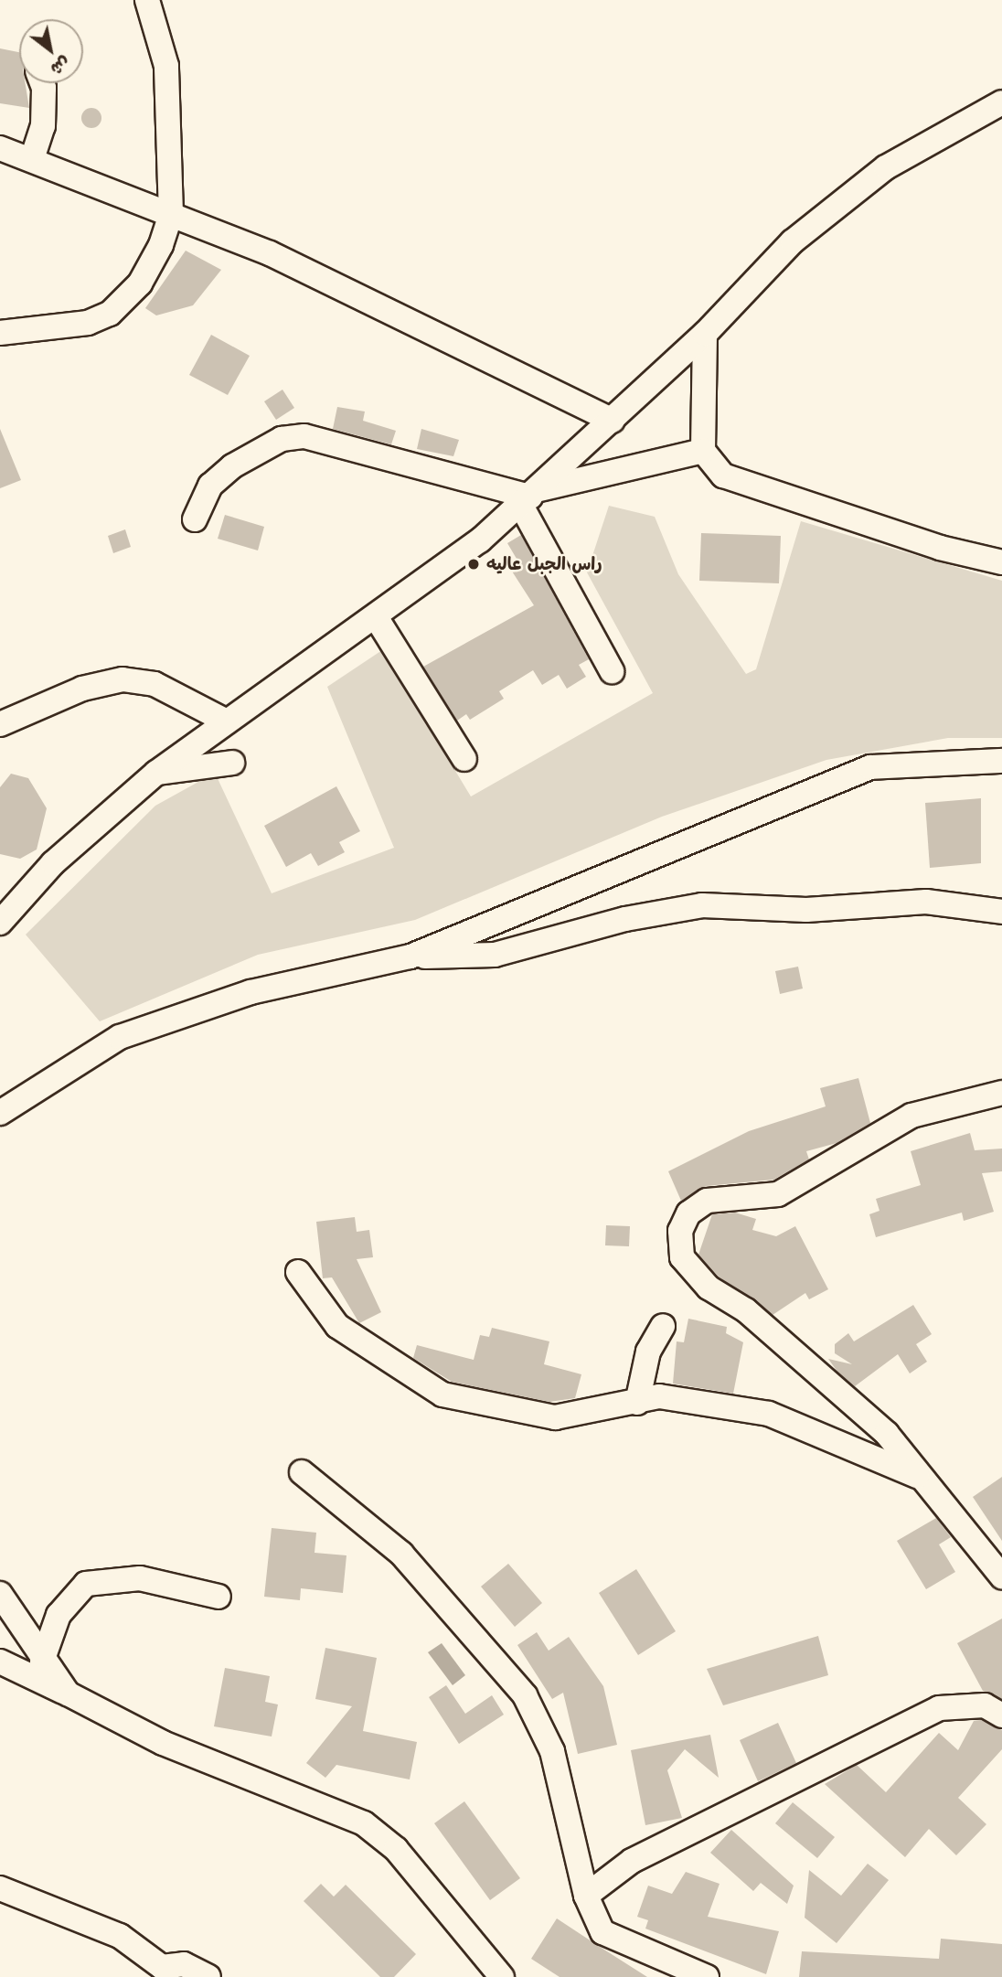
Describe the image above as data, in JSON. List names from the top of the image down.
{
  "places": ["راس الجبل عاليه"],
  "north": "bottom right"
}
